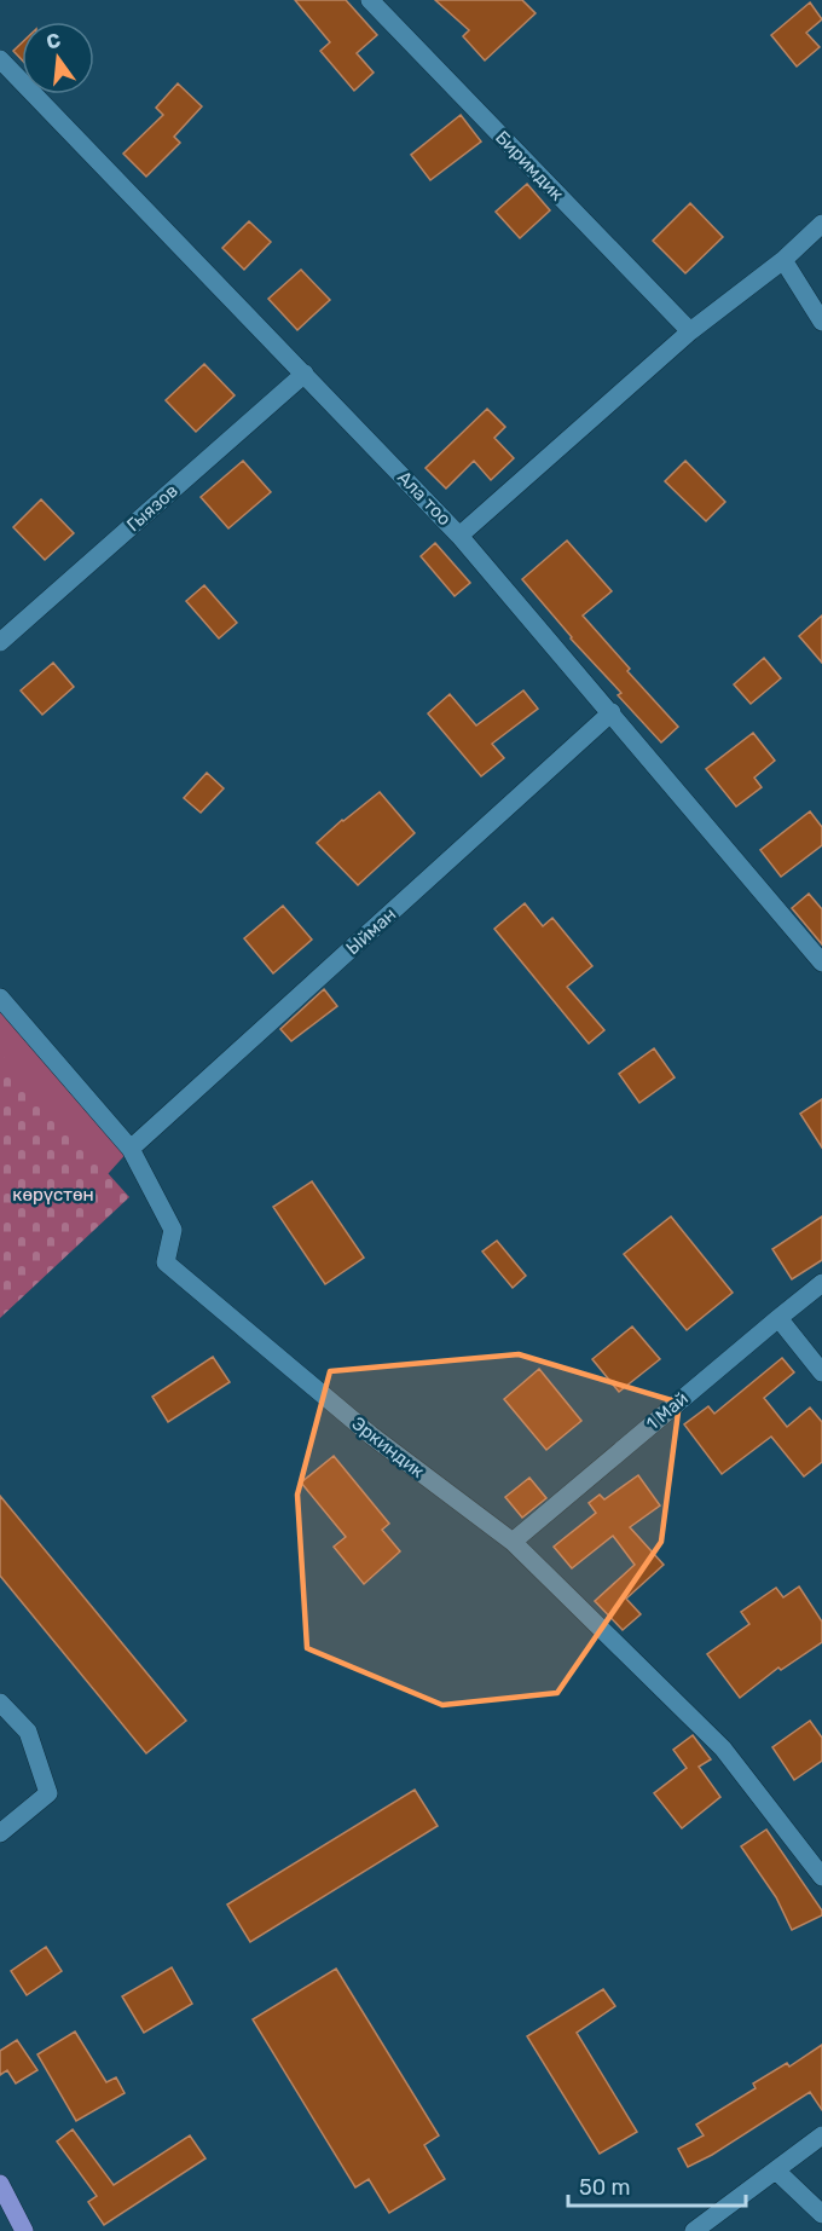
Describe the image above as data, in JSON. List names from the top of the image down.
{
  "streets": {
    "street": [
      "Биримдик",
      "Ала тоо",
      "Гыязов",
      "Ыйман",
      "1 Май",
      "Эркиндик"
    ]
  },
  "crossings": [
    ["Ала тоо", "Гыязов"],
    ["Ала тоо", "Ыйман"],
    ["Ыйман", "Эркиндик"],
    ["1 Май", "Эркиндик"]
  ],
  "parks": ["көрүстөн"],
  "scale_bar": "50 m",
  "north": "top"
}
